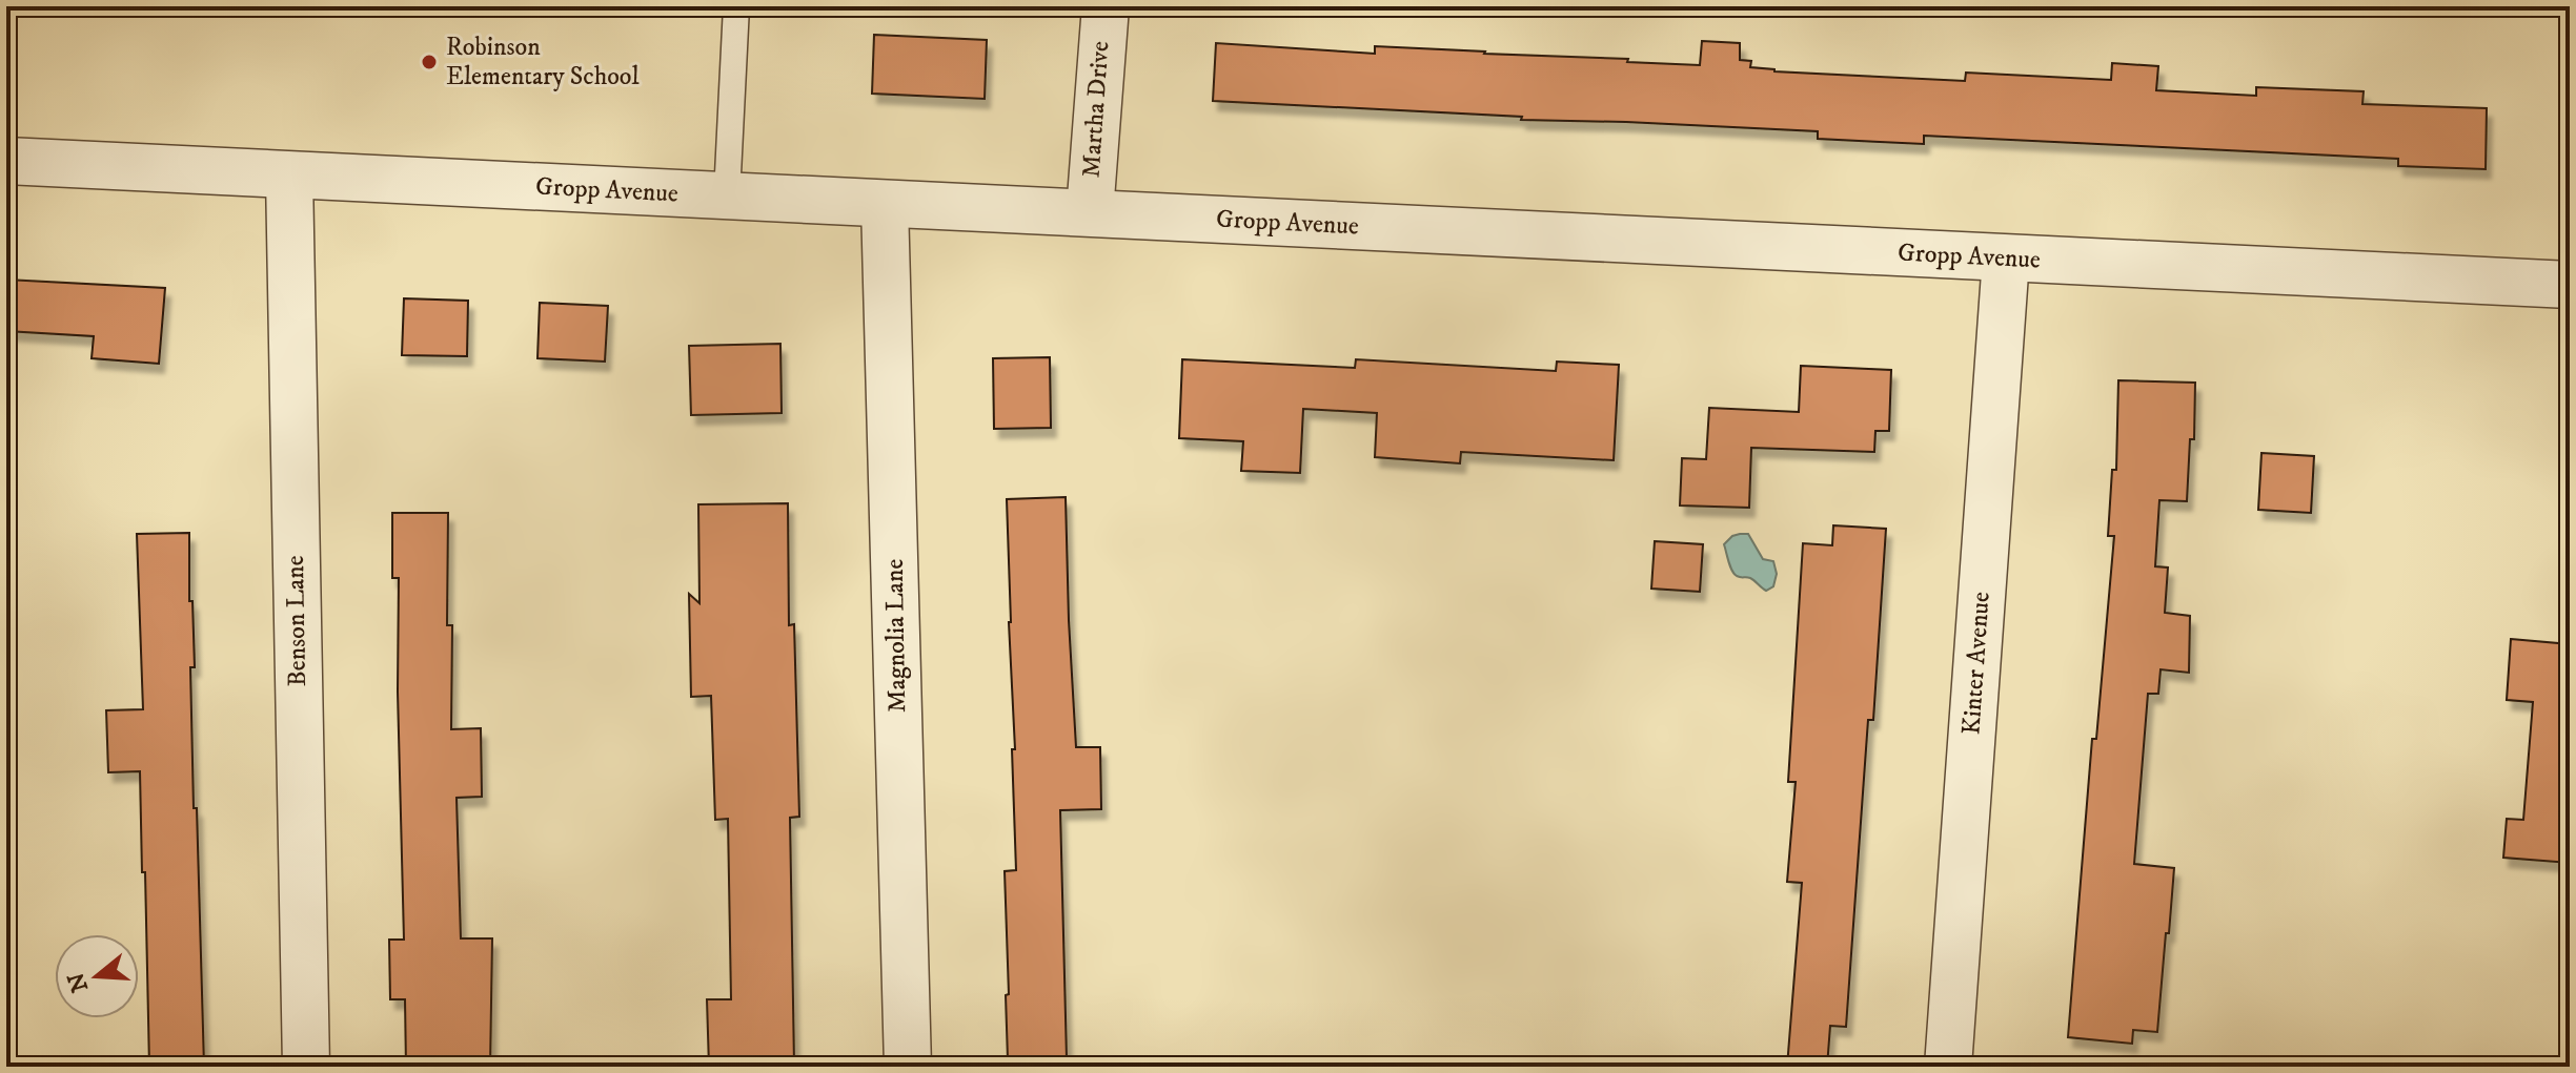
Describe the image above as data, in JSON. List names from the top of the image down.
{
  "streets": {
    "street": [
      "Martha Drive",
      "Gropp Avenue",
      "Benson Lane",
      "Magnolia Lane",
      "Kinter Avenue"
    ]
  },
  "crossings": [
    ["Martha Drive", "Gropp Avenue"],
    ["Gropp Avenue", "Benson Lane"],
    ["Gropp Avenue", "Magnolia Lane"],
    ["Gropp Avenue", "Kinter Avenue"]
  ],
  "places": ["Robinson Elementary School"],
  "north": "left"
}
